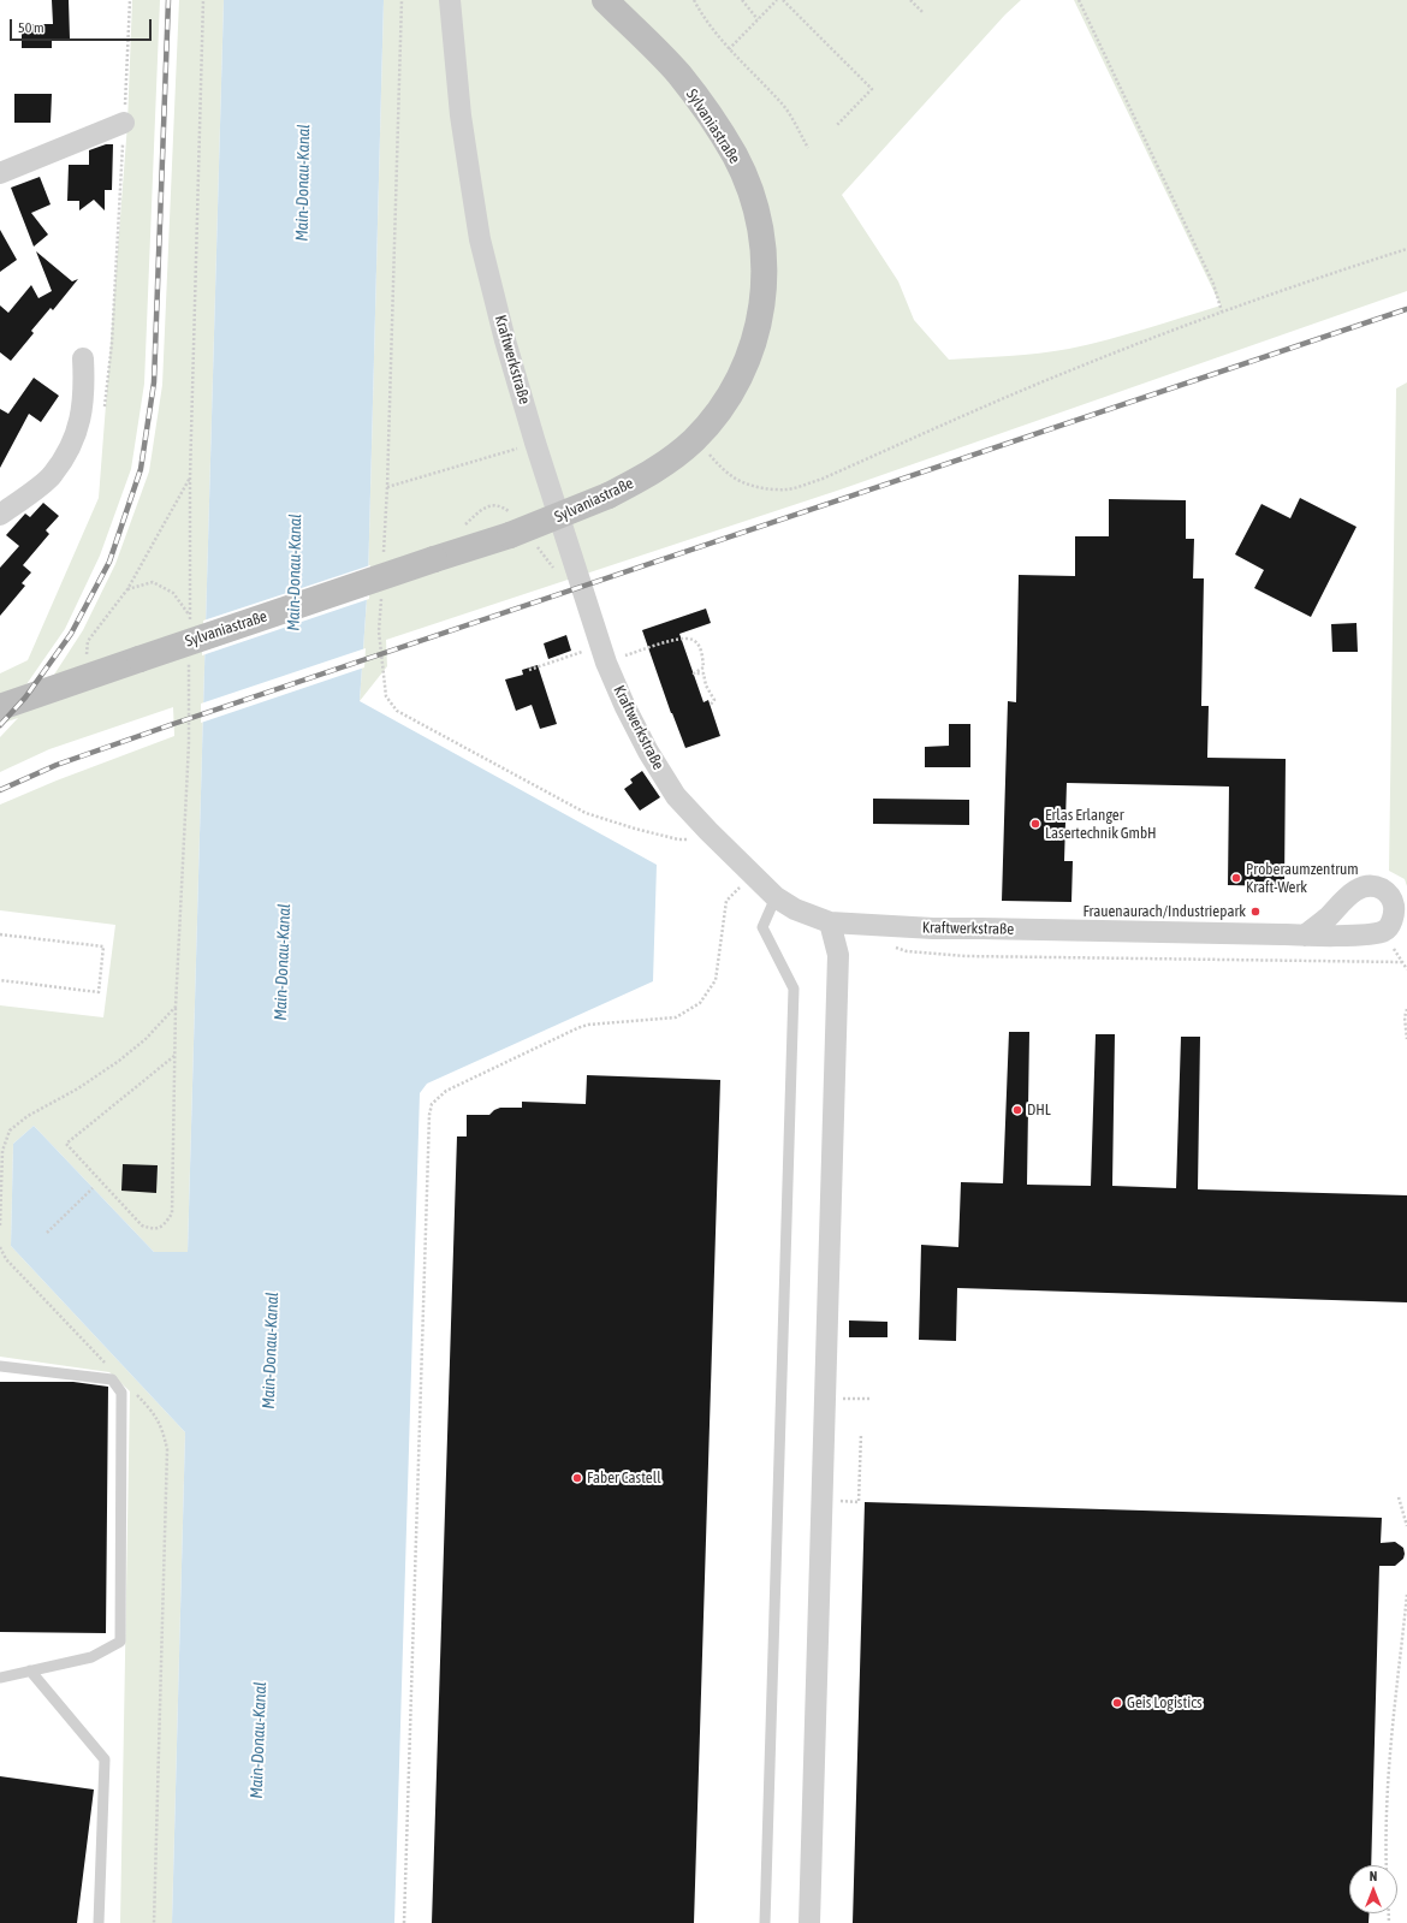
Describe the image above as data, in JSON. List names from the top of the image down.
{
  "streets": {
    "street": ["Sylvaniastraße", "Kraftwerkstraße"]
  },
  "water": ["Main-Donau-Kanal"],
  "places": [
    "Erlas Erlanger Lasertechnik GmbH",
    "Proberaumzentrum Kraft-Werk",
    "Frauenaurach/Industriepark",
    "DHL",
    "Faber Castell",
    "Geis Logistics"
  ],
  "scale_bar": "50 m",
  "north": "top"
}
